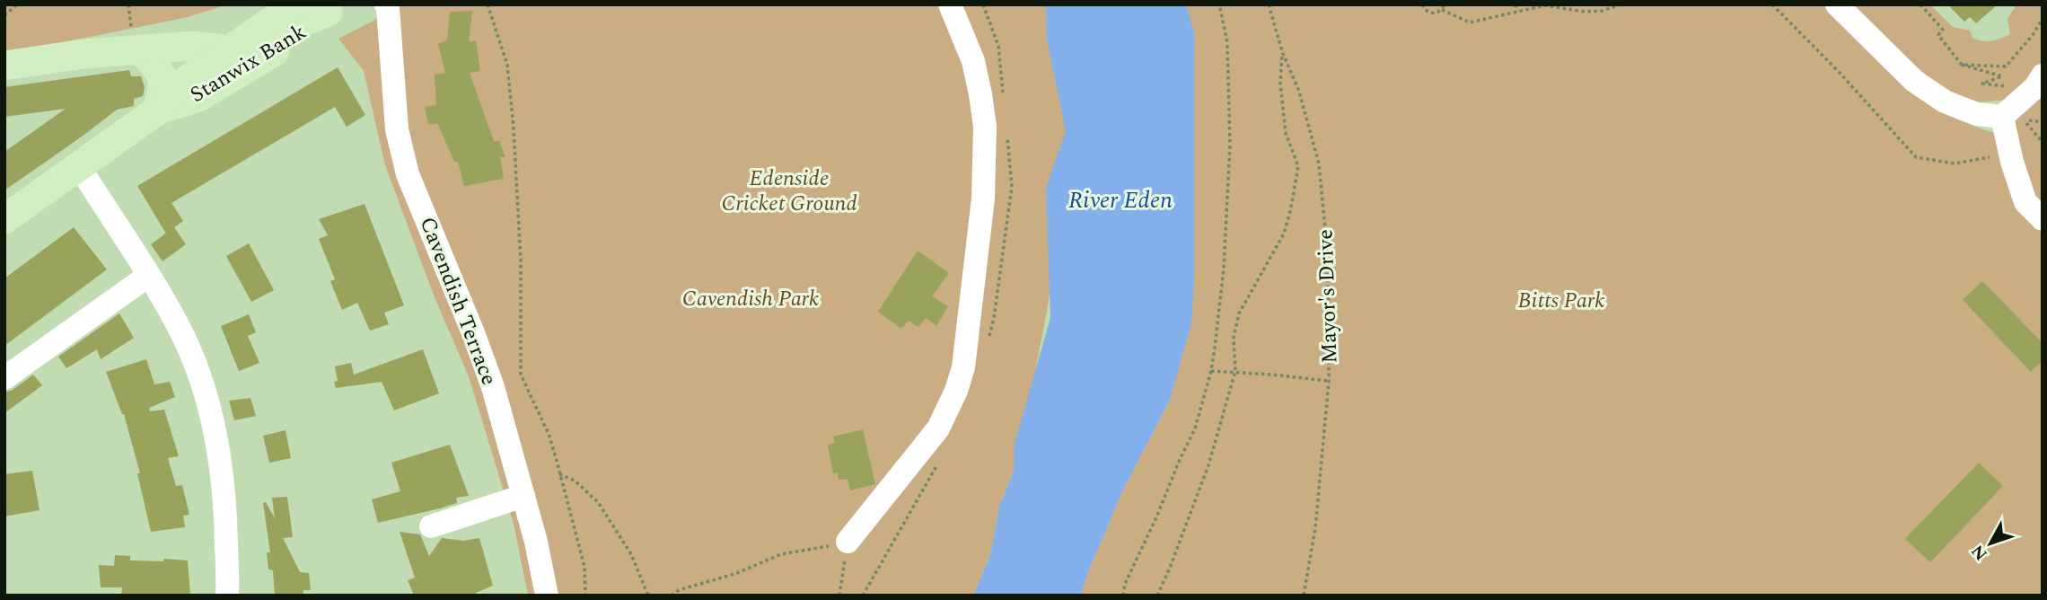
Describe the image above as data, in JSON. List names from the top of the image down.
{
  "streets": {
    "main road": ["Stanwix Bank"],
    "street": ["Cavendish Terrace"],
    "path": ["Mayor's Drive"]
  },
  "water": ["River Eden"],
  "parks": ["Edenside Cricket Ground", "Cavendish Park", "Bitts Park"],
  "north": "bottom left"
}
